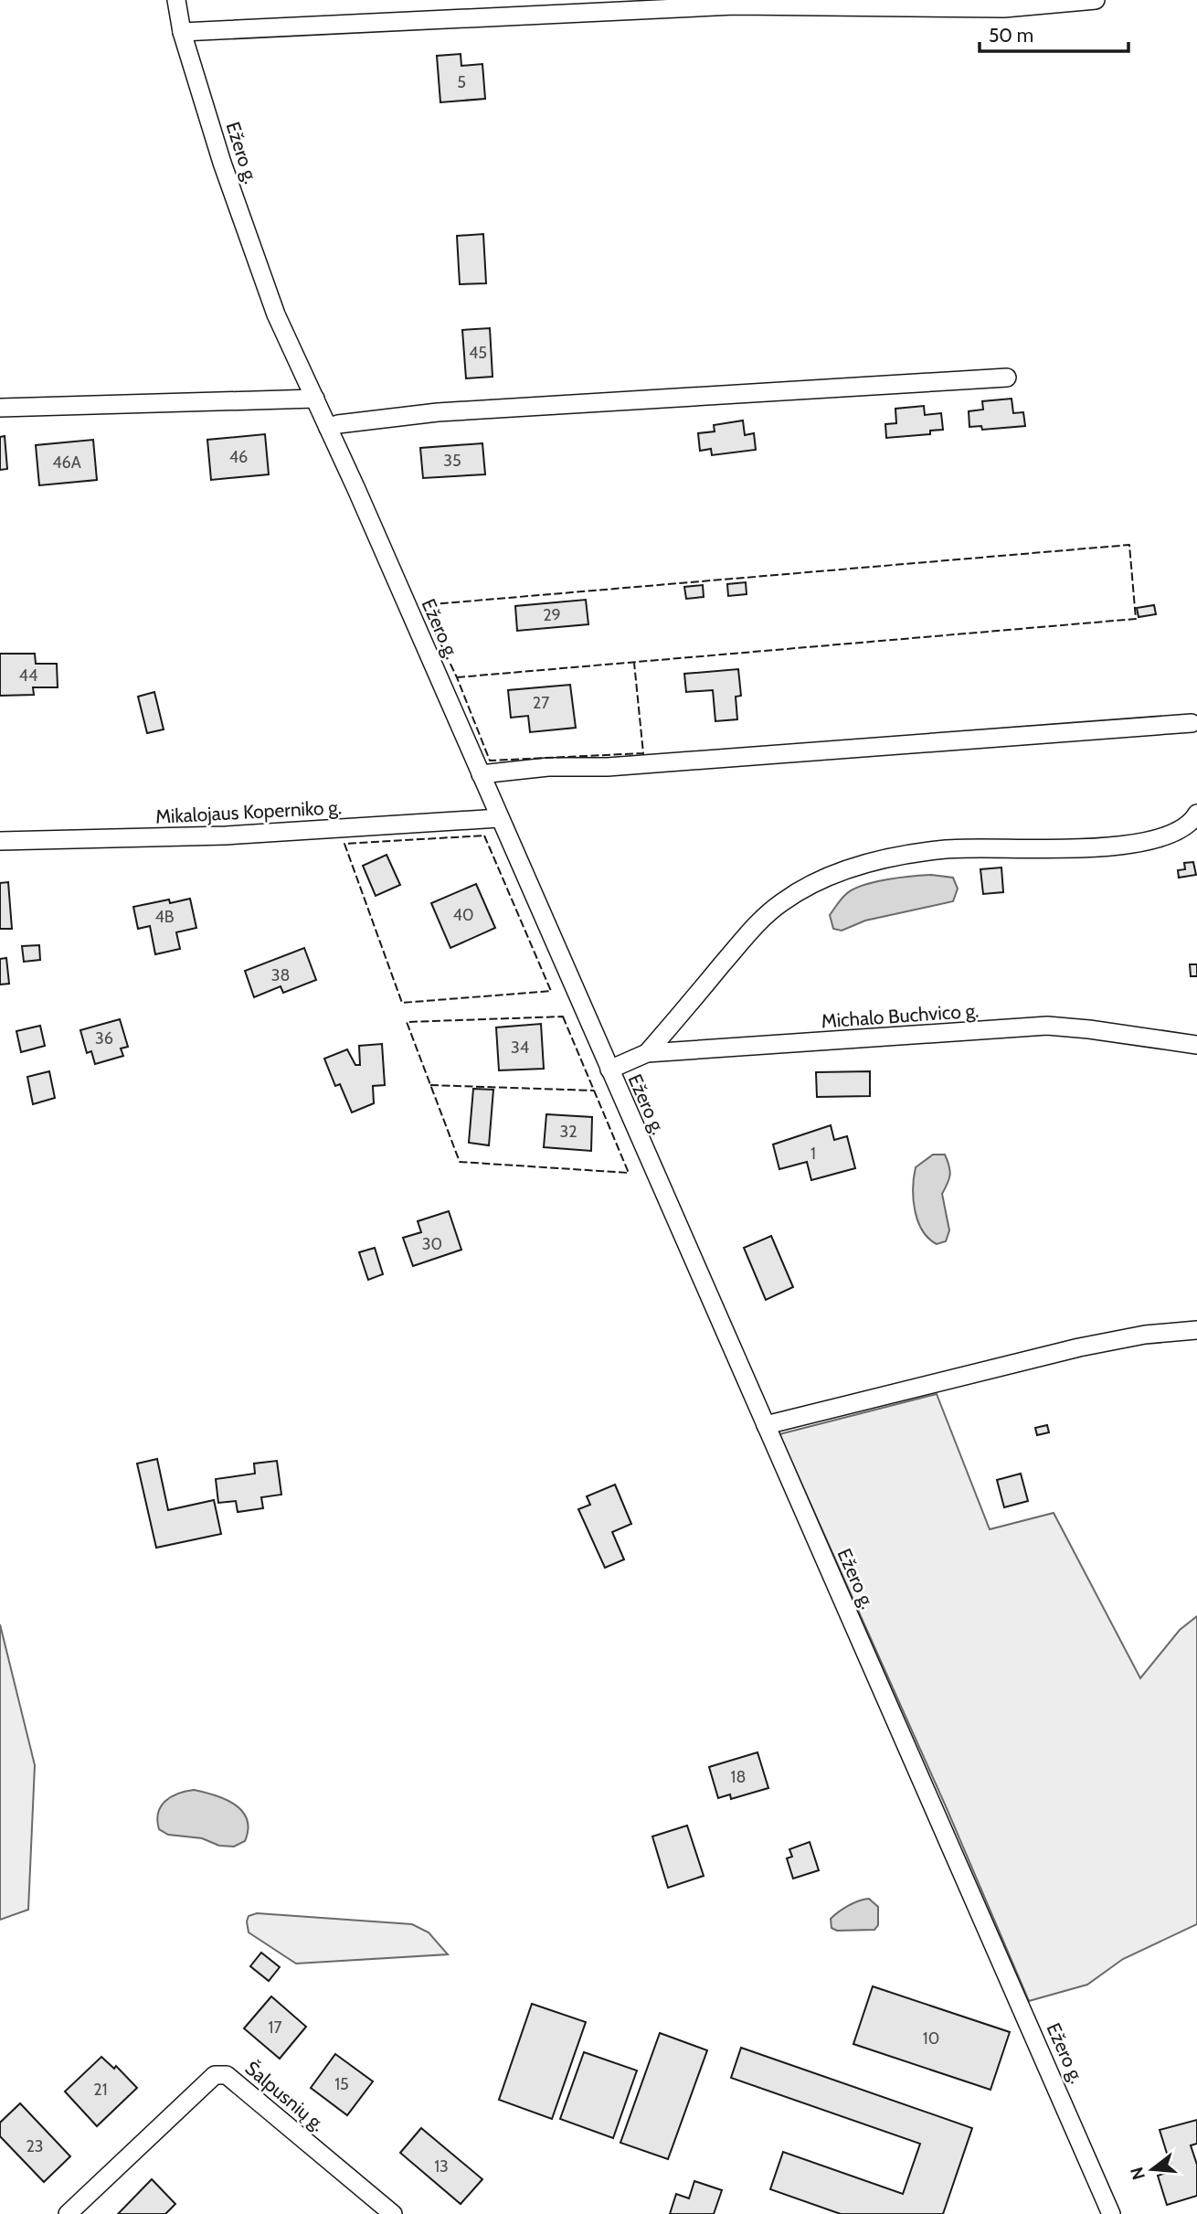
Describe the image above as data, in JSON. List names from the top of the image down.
{
  "streets": {
    "street": [
      "Ežero g.",
      "Mikalojaus Koperniko g.",
      "Michalo Buchvico g.",
      "Šalpusnių g."
    ]
  },
  "crossings": [
    ["Ežero g.", "Mikalojaus Koperniko g."],
    ["Ežero g.", "Michalo Buchvico g."]
  ],
  "house_numbers": [
    "5",
    "45",
    "46",
    "35",
    "46A",
    "29",
    "44",
    "27",
    "40",
    "4B",
    "38",
    "36",
    "34",
    "32",
    "1",
    "30",
    "18",
    "17",
    "10",
    "15",
    "21",
    "23",
    "13"
  ],
  "scale_bar": "50 m",
  "north": "left"
}
